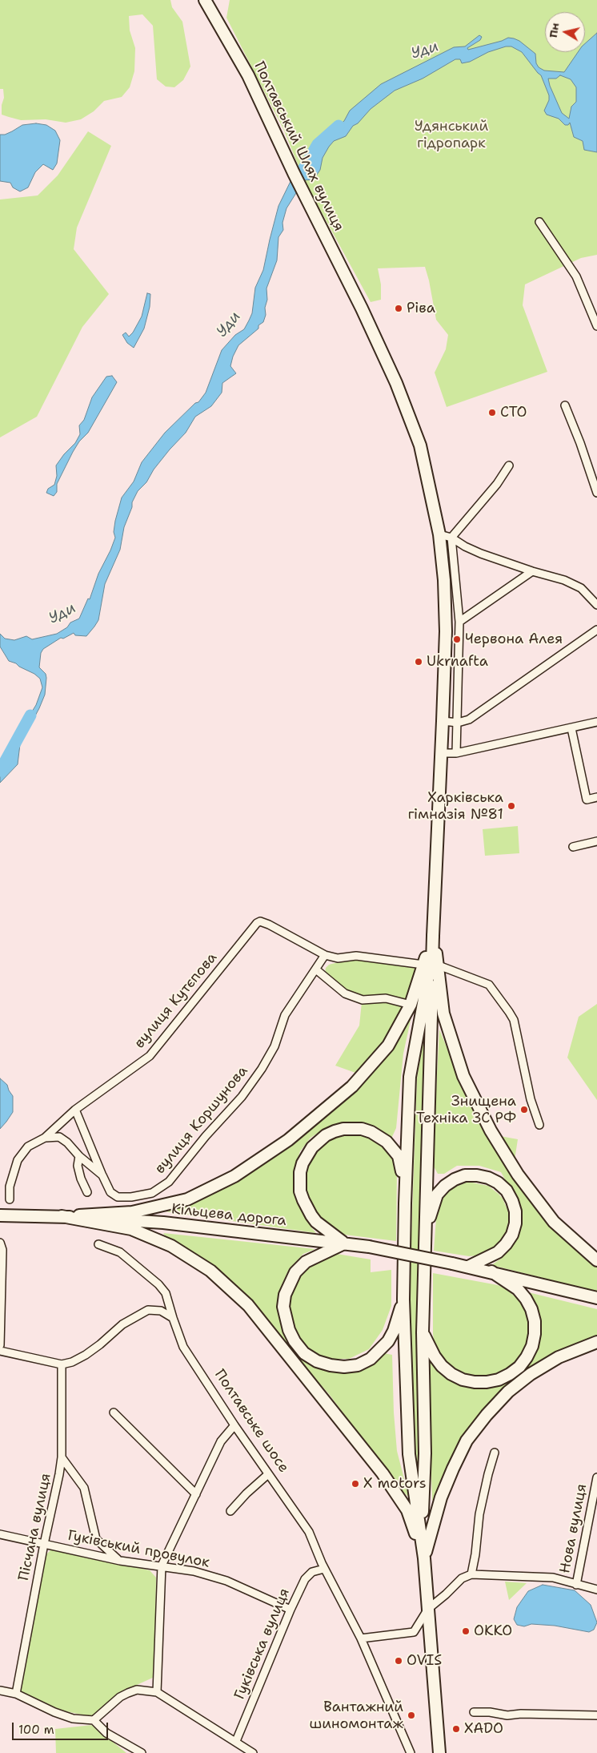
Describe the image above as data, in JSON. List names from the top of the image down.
{
  "streets": {
    "main road": ["Полтавський Шлях вулиця", "Кільцева дорога"],
    "street": [
      "вулиця Кутєпова",
      "вулиця Коршунова",
      "Полтавське шосе",
      "Пісчана вулиця",
      "Нова вулиця",
      "Гуківський провулок",
      "Гуківська вулиця"
    ]
  },
  "crossings": [
    ["вулиця Кутєпова", "вулиця Коршунова"],
    ["Полтавське шосе", "Гуківська вулиця"],
    ["Пісчана вулиця", "Гуківський провулок"],
    ["Гуківський провулок", "Гуківська вулиця"]
  ],
  "water": ["Уди"],
  "parks": ["Удянський гідропарк"],
  "places": [
    "Ріва",
    "СТО",
    "Червона Алея",
    "Ukrnafta",
    "Харківська гімназія №81",
    "Знищена Техніка ЗС РФ",
    "Х motors",
    "ОККО",
    "OVIS",
    "Вантажний шиномонтаж",
    "XADO"
  ],
  "scale_bar": "100 m",
  "north": "left"
}
